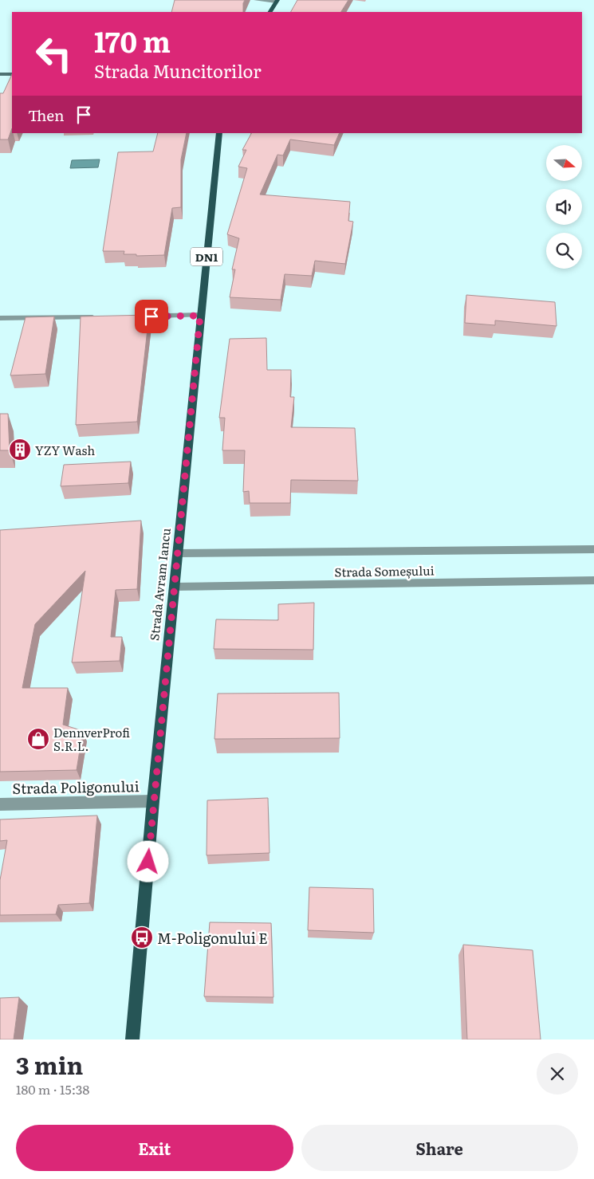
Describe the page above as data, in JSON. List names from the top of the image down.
{
  "streets": {
    "main road": ["DN1", "Strada Avram Iancu"],
    "street": ["Strada Someșului", "Strada Poligonului"]
  },
  "crossings": [
    ["Strada Someșului", "Strada Avram Iancu"],
    ["Strada Avram Iancu", "Strada Poligonului"]
  ],
  "places": {
    "building": ["YZY Wash"],
    "shop": ["DennverProfi S.R.L."],
    "bus stop": ["M-Poligonului E"]
  },
  "north": "right",
  "page": {
    "turn": ["170 m", "Strada Muncitorilor"],
    "then": "Then",
    "heading": ["3 min", "180 m · 15:38"],
    "buttons": ["Exit", "Share"]
  }
}
